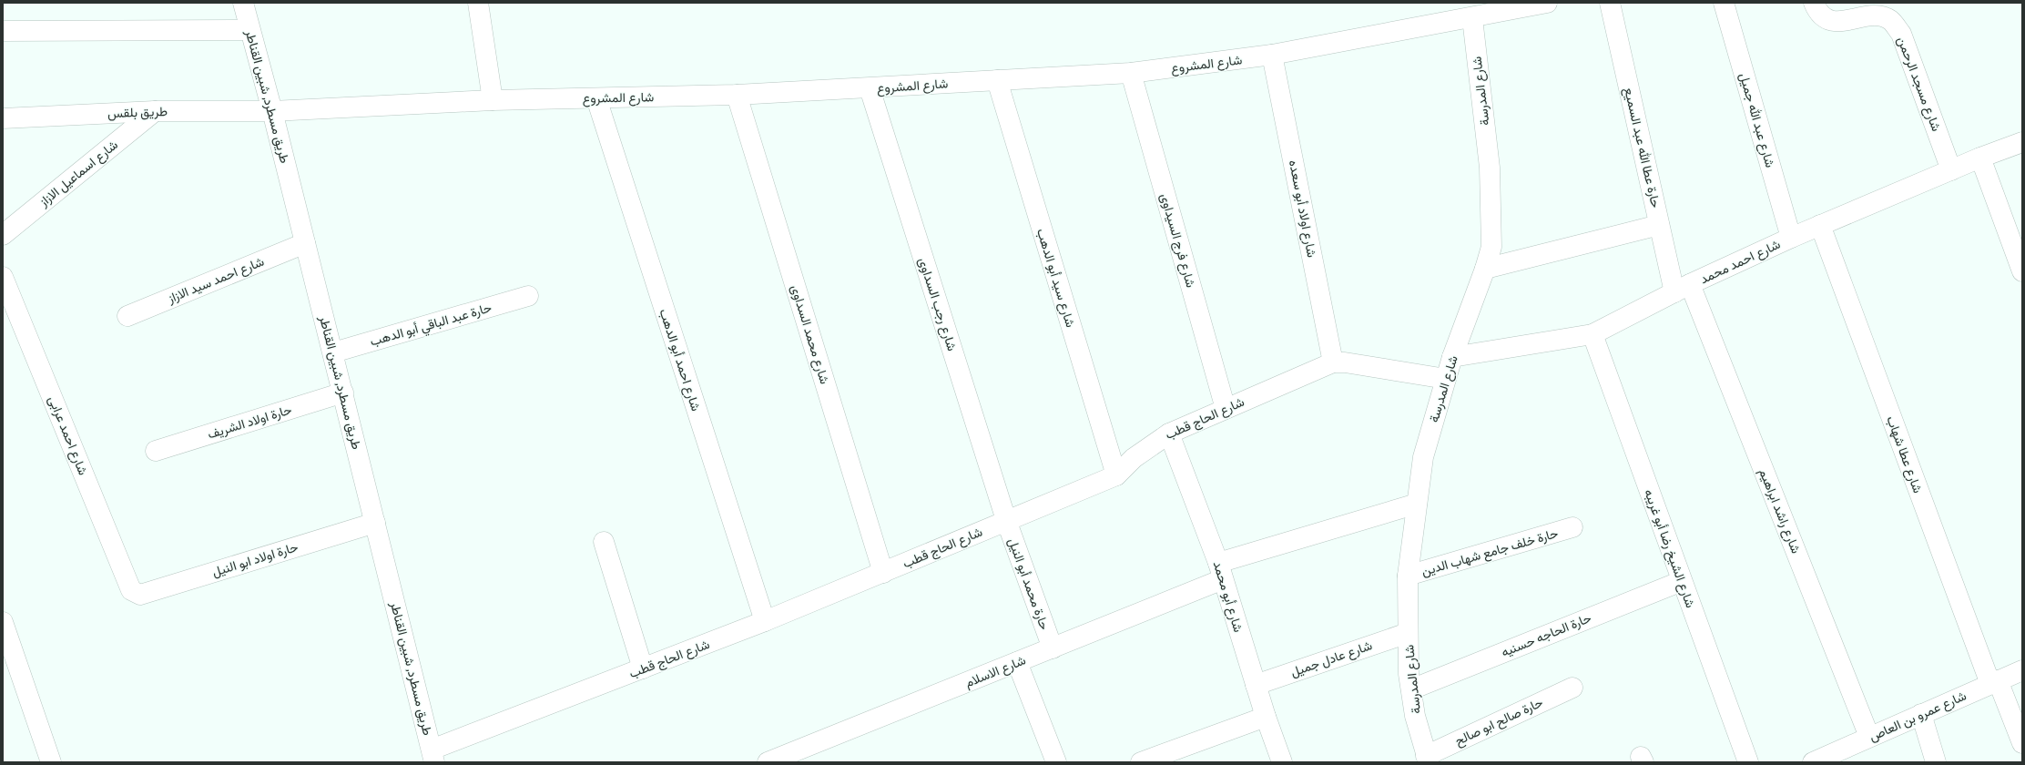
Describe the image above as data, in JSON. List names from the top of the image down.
{
  "streets": {
    "street": [
      "شارع المشروع",
      "شارع مسجد الرحمن",
      "شارع المدرسة",
      "طريق مسطرد, شبين القناطر",
      "طريق بلقس",
      "شارع عبد الله جميل",
      "حارة عطا الله عبد السميع",
      "شارع اسماعيل الازاز",
      "شارع اولاد أبو سعده",
      "شارع فرج السيداوى",
      "شارع احمد محمد",
      "شارع سيد أبو الدهب",
      "شارع احمد سيد الازاز",
      "شارع رجب السداوى",
      "حارة عبد الباقي أبو الدهب",
      "شارع محمد السداوى",
      "شارع احمد أبو الدهب",
      "شارع الحاج قطب",
      "حارة اولاد الشريف",
      "شارع احمد عرابى",
      "شارع عطا شهاب",
      "شارع راشد ابراهيم",
      "شارع الشيخ رضا أبو غريبه",
      "حارة خلف جامع شهاب الدين",
      "حارة اولاد ابو النيل",
      "حارة محمد أبو النيل",
      "شارع أبو محمد",
      "حارة الحاجه حسنيه",
      "شارع عادل جميل",
      "شارع الاسلام",
      "شارع عمرو بن العاص",
      "حارة صالح ابو صالح"
    ]
  },
  "crossings": [
    ["شارع المشروع", "شارع المدرسة"],
    ["شارع المشروع", "طريق مسطرد, شبين القناطر"],
    ["شارع المشروع", "طريق بلقس"],
    ["شارع المشروع", "شارع اولاد أبو سعده"],
    ["شارع المشروع", "شارع فرج السيداوى"],
    ["شارع المشروع", "شارع سيد أبو الدهب"],
    ["شارع المشروع", "شارع رجب السداوى"],
    ["شارع المشروع", "شارع محمد السداوى"],
    ["شارع المشروع", "شارع احمد أبو الدهب"],
    ["شارع مسجد الرحمن", "شارع احمد محمد"],
    ["شارع المدرسة", "شارع احمد محمد"],
    ["شارع المدرسة", "شارع الحاج قطب"],
    ["شارع المدرسة", "حارة خلف جامع شهاب الدين"],
    ["شارع المدرسة", "حارة الحاجه حسنيه"],
    ["شارع المدرسة", "شارع عادل جميل"],
    ["شارع المدرسة", "شارع الاسلام"],
    ["شارع المدرسة", "حارة صالح ابو صالح"],
    ["طريق مسطرد, شبين القناطر", "طريق بلقس"],
    ["طريق مسطرد, شبين القناطر", "شارع احمد سيد الازاز"],
    ["طريق مسطرد, شبين القناطر", "حارة عبد الباقي أبو الدهب"],
    ["طريق مسطرد, شبين القناطر", "شارع الحاج قطب"],
    ["طريق مسطرد, شبين القناطر", "حارة اولاد الشريف"],
    ["طريق مسطرد, شبين القناطر", "حارة اولاد ابو النيل"],
    ["طريق بلقس", "شارع اسماعيل الازاز"],
    ["شارع عبد الله جميل", "شارع احمد محمد"],
    ["حارة عطا الله عبد السميع", "شارع احمد محمد"],
    ["حارة عطا الله عبد السميع", "شارع راشد ابراهيم"],
    ["شارع اولاد أبو سعده", "شارع الحاج قطب"],
    ["شارع فرج السيداوى", "شارع الحاج قطب"],
    ["شارع احمد محمد", "شارع عطا شهاب"],
    ["شارع احمد محمد", "شارع راشد ابراهيم"],
    ["شارع احمد محمد", "شارع الشيخ رضا أبو غريبه"],
    ["شارع سيد أبو الدهب", "شارع الحاج قطب"],
    ["شارع رجب السداوى", "شارع الحاج قطب"],
    ["شارع رجب السداوى", "حارة محمد أبو النيل"],
    ["شارع محمد السداوى", "شارع الحاج قطب"],
    ["شارع احمد أبو الدهب", "شارع الحاج قطب"],
    ["شارع الحاج قطب", "حارة محمد أبو النيل"],
    ["شارع الحاج قطب", "شارع أبو محمد"],
    ["شارع احمد عرابى", "حارة اولاد ابو النيل"],
    ["شارع عطا شهاب", "شارع عمرو بن العاص"],
    ["شارع راشد ابراهيم", "شارع عمرو بن العاص"],
    ["شارع الشيخ رضا أبو غريبه", "حارة الحاجه حسنيه"],
    ["حارة محمد أبو النيل", "شارع الاسلام"],
    ["شارع أبو محمد", "شارع عادل جميل"],
    ["شارع أبو محمد", "شارع الاسلام"]
  ]
}
